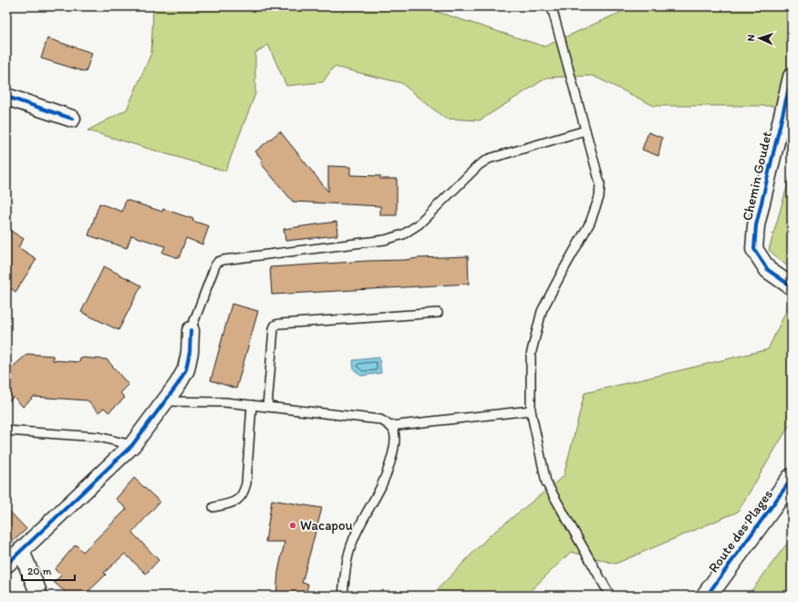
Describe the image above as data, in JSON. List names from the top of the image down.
{
  "streets": {
    "street": ["Chemin Goudet", "Route des Plages"]
  },
  "places": ["Wacapou"],
  "scale_bar": "20 m",
  "north": "left"
}
